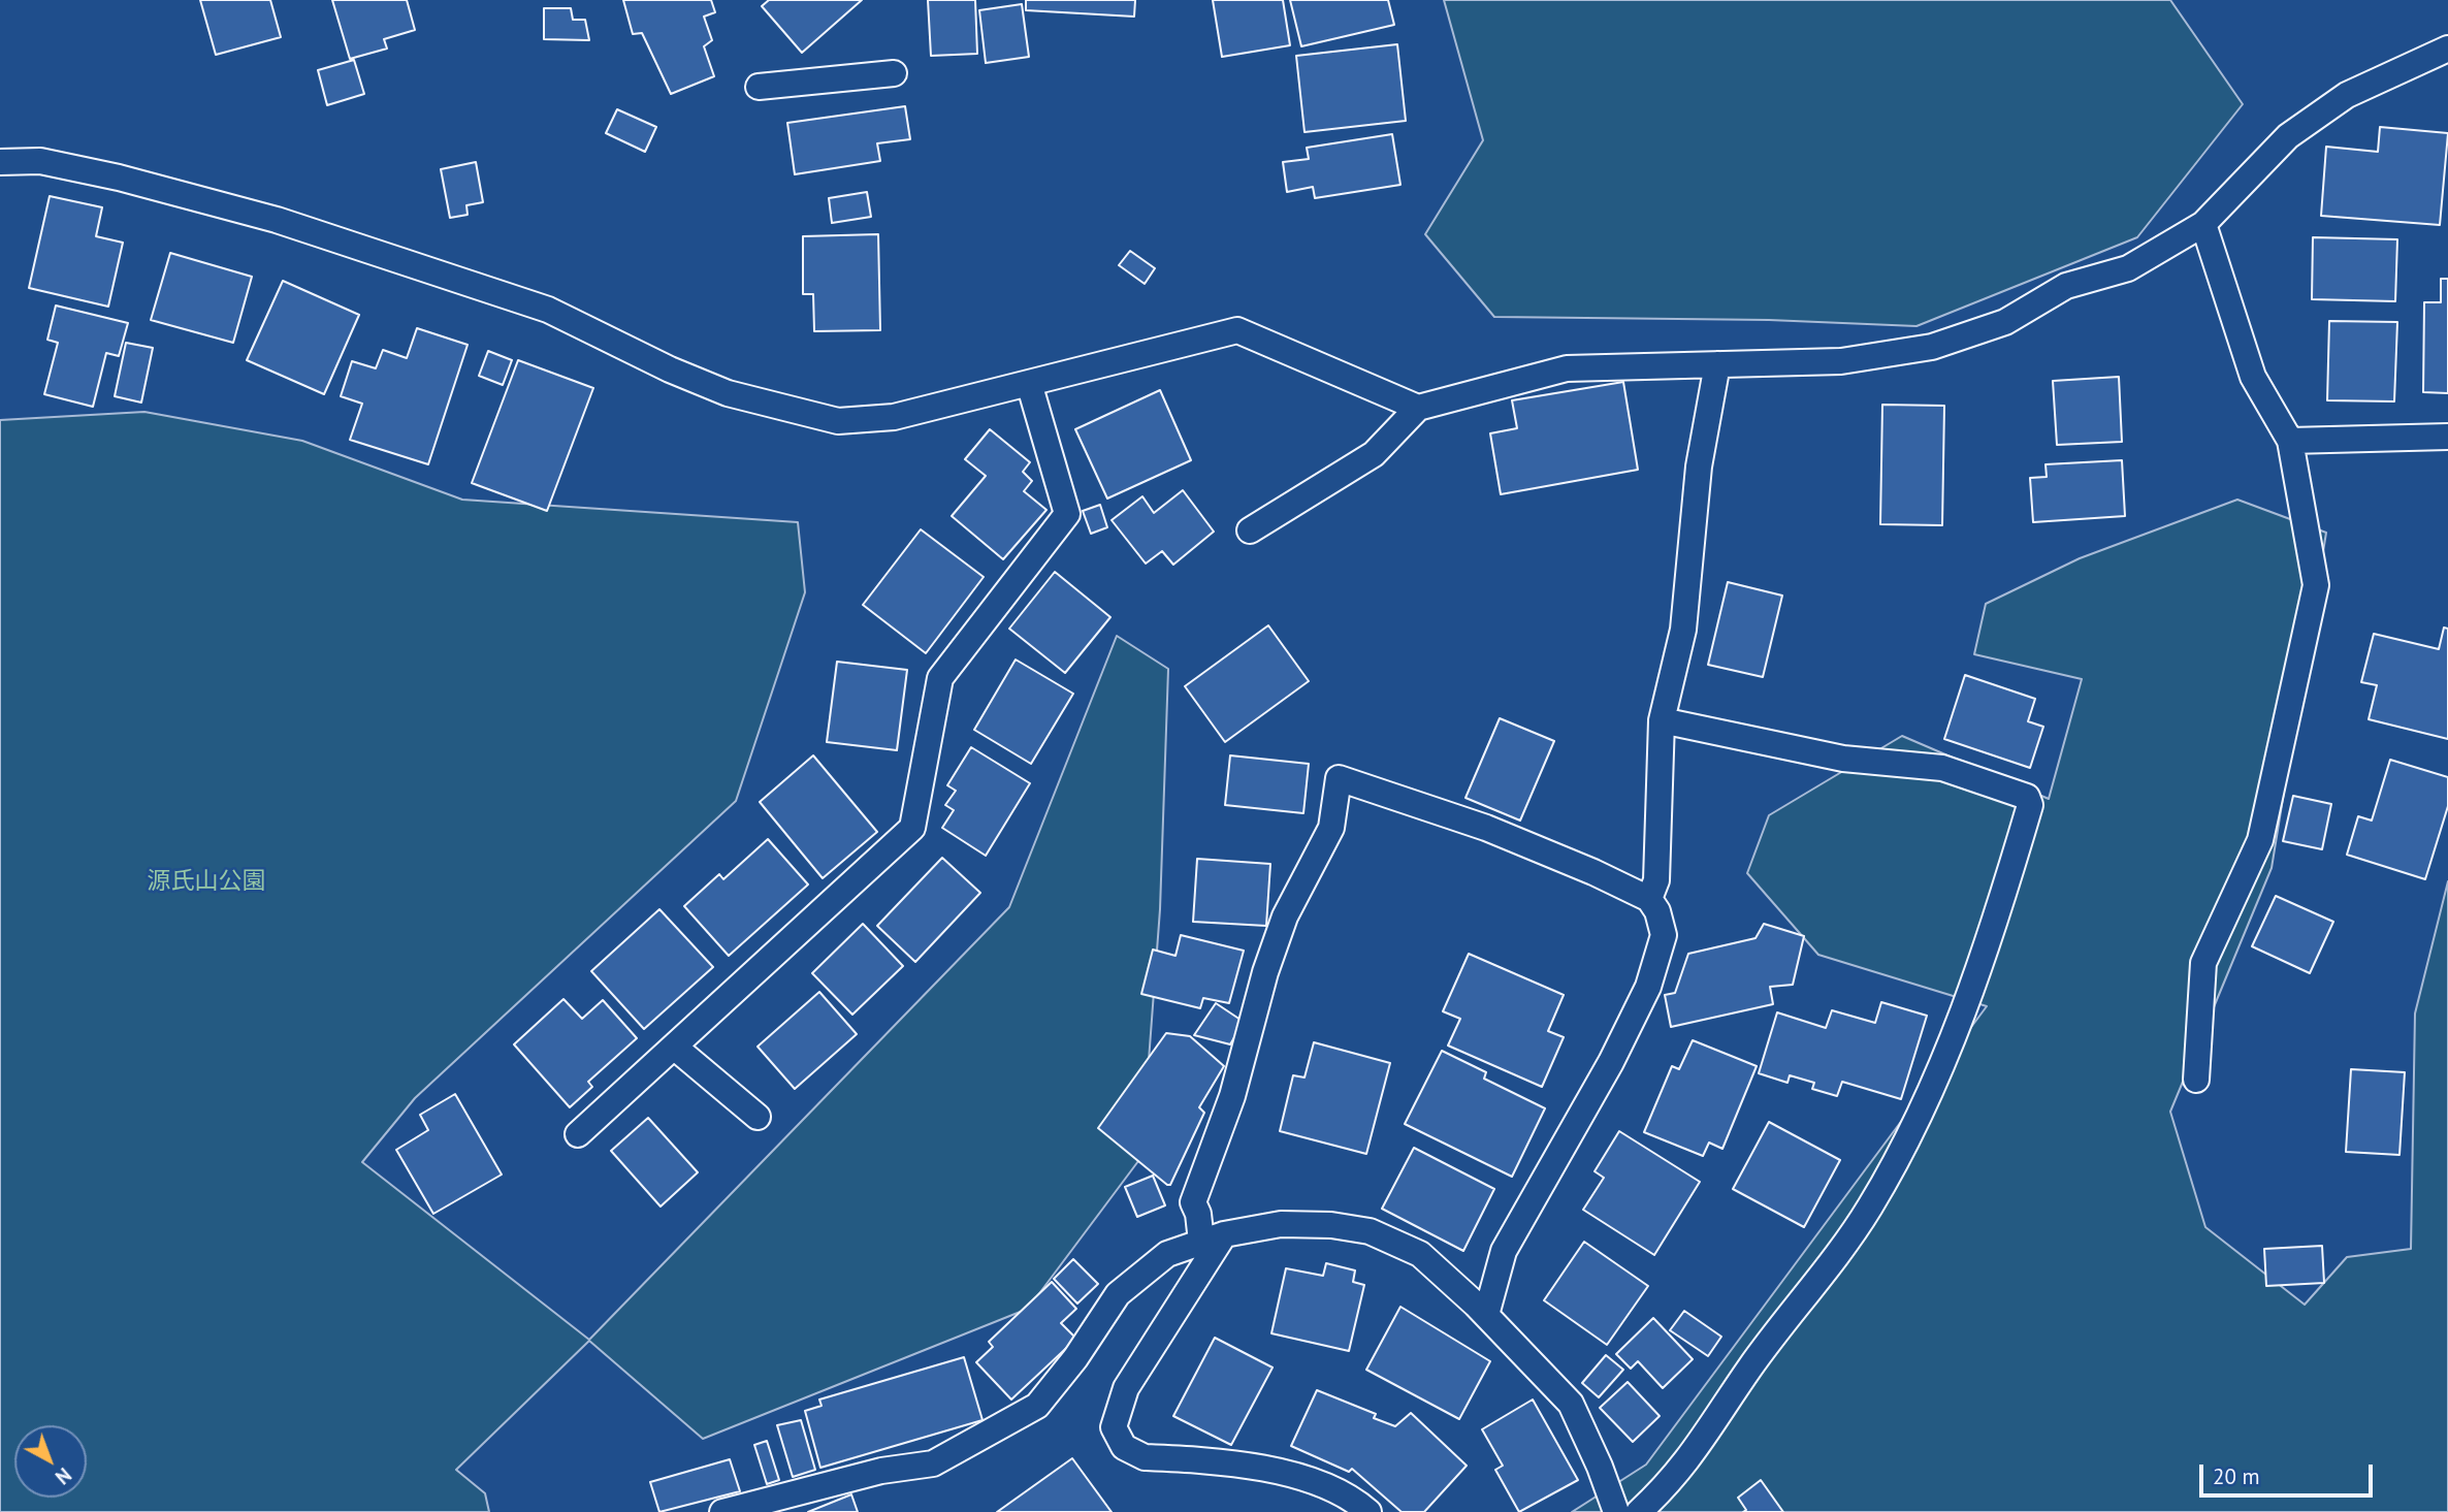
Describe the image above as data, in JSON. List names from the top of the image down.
{
  "parks": ["源氏山公園"],
  "scale_bar": "20 m",
  "north": "bottom right"
}
